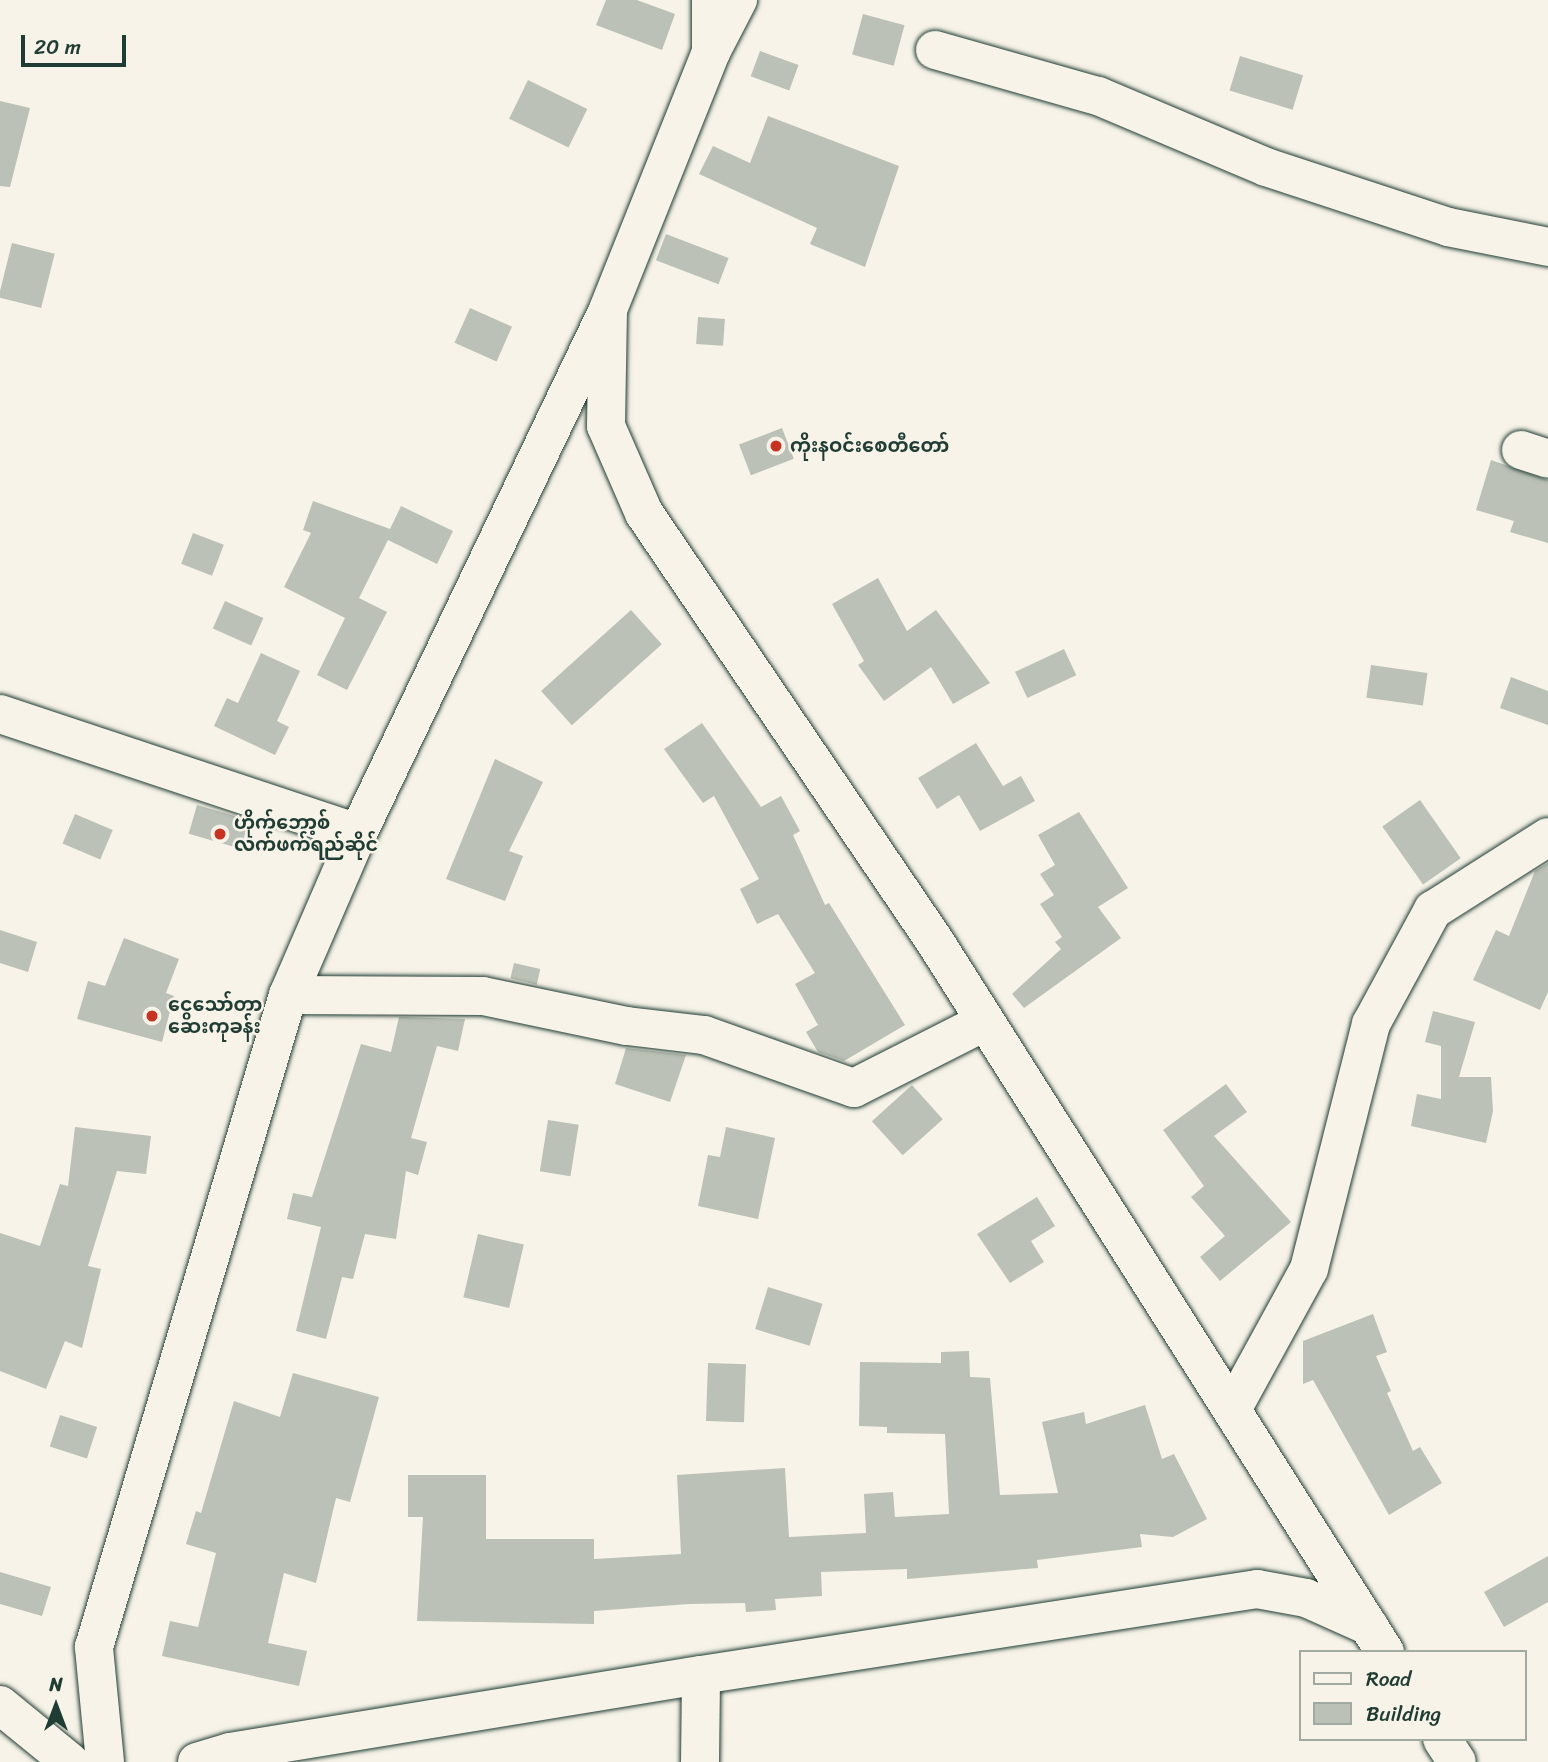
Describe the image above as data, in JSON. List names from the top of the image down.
{
  "places": ["ကိုးနဝင်းစေတီတော်", "ဟိုက်ဘော့စ် လက်ဖက်ရည်ဆိုင်", "ငွေသော်တာ ဆေးကုခန်း"],
  "legend": ["Road", "Building"],
  "scale_bar": "20 m",
  "north": "top"
}
